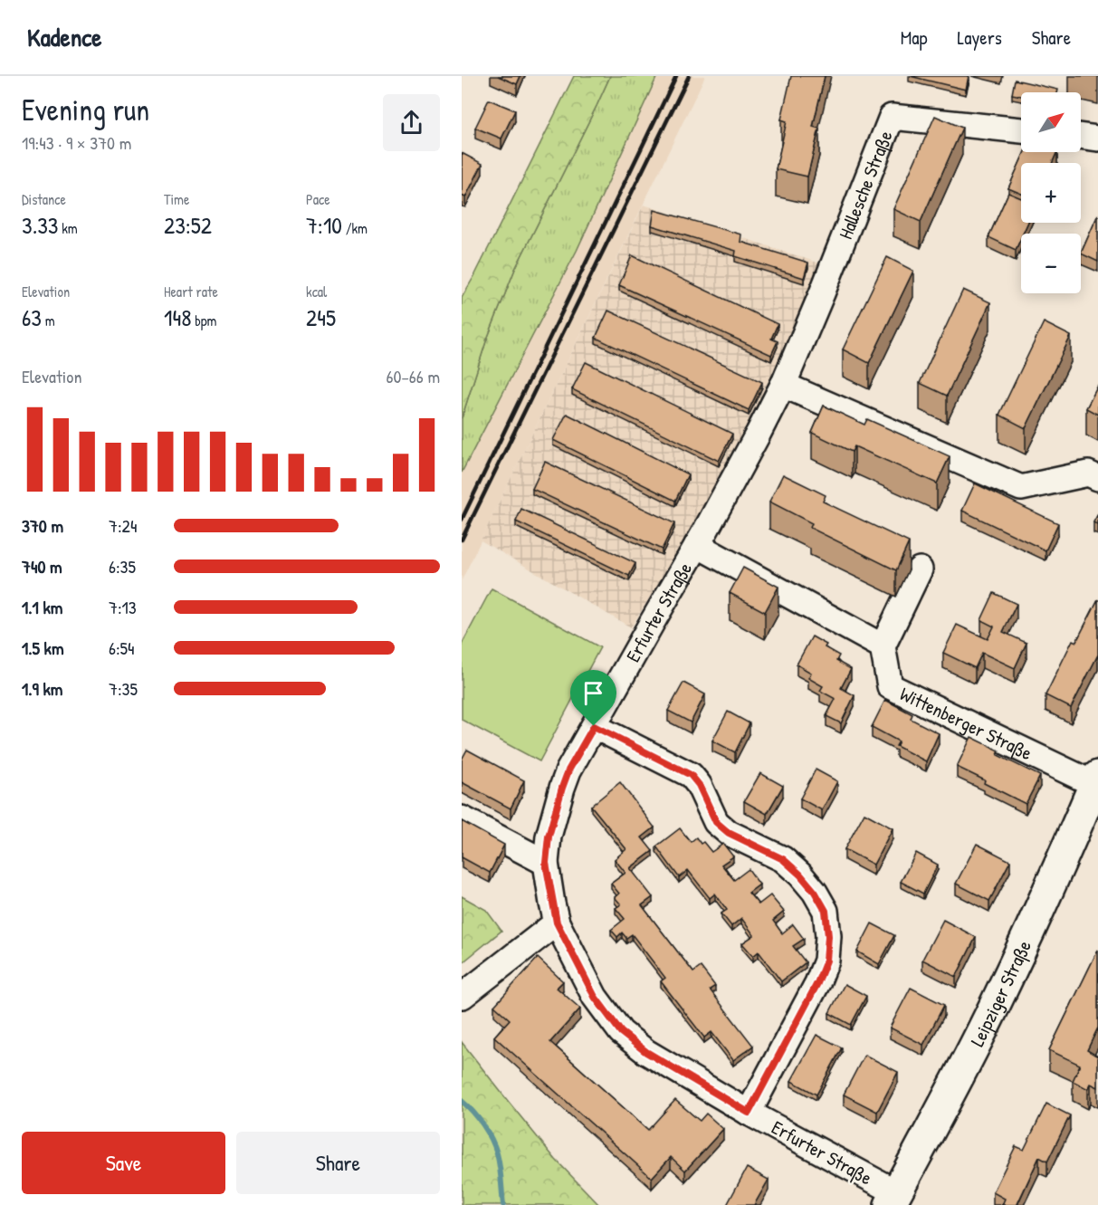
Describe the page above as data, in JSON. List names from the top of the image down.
{
  "streets": {
    "main road": ["Leipziger Straße"],
    "street": ["Hallesche Straße", "Erfurter Straße", "Wittenberger Straße"]
  },
  "crossings": [
    ["Hallesche Straße", "Erfurter Straße"],
    ["Erfurter Straße", "Leipziger Straße"],
    ["Wittenberger Straße", "Leipziger Straße"]
  ],
  "north": "top right",
  "page": {
    "header": "Kadence",
    "nav": ["Map", "Layers", "Share"],
    "heading": ["Evening run", "19:43 · 9 × 370 m"],
    "map_buttons": ["+", "−"],
    "stats": [
      ["Distance", "3.33 km"],
      ["Time", "23:52"],
      ["Pace", "7:10 /km"],
      ["Elevation", "63 m"],
      ["Heart rate", "148 bpm"],
      ["kcal", "245"]
    ],
    "chart": ["Elevation", "60–66 m"],
    "list": [
      {
        "name": "370 m",
        "note": "7:24"
      },
      {
        "name": "740 m",
        "note": "6:35"
      },
      {
        "name": "1.1 km",
        "note": "7:13"
      },
      {
        "name": "1.5 km",
        "note": "6:54"
      },
      {
        "name": "1.9 km",
        "note": "7:35"
      }
    ],
    "buttons": ["Save", "Share"]
  }
}
